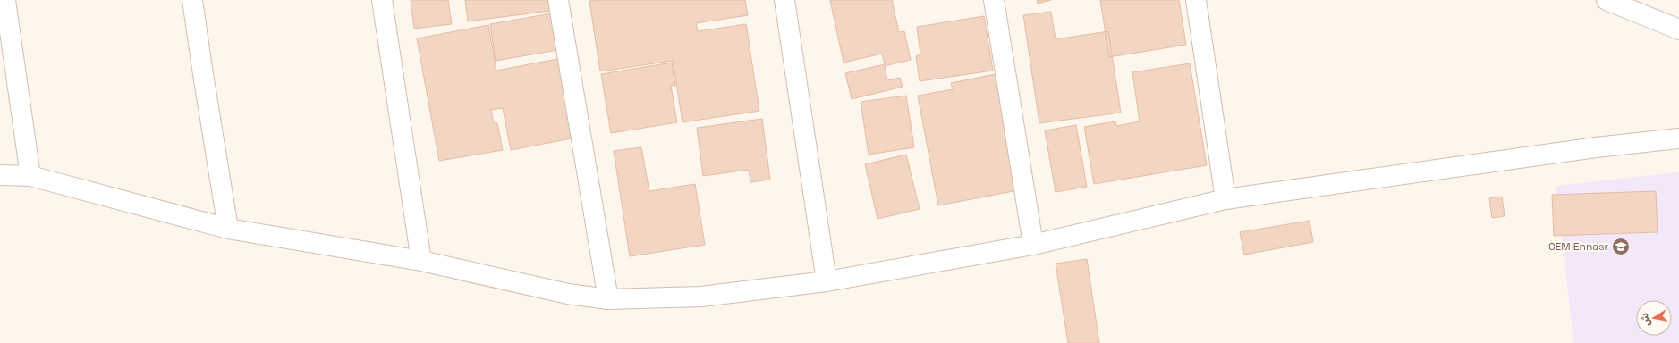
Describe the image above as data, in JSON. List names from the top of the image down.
{
  "places": {
    "school or university": ["CEM Ennasr"]
  },
  "north": "left"
}
